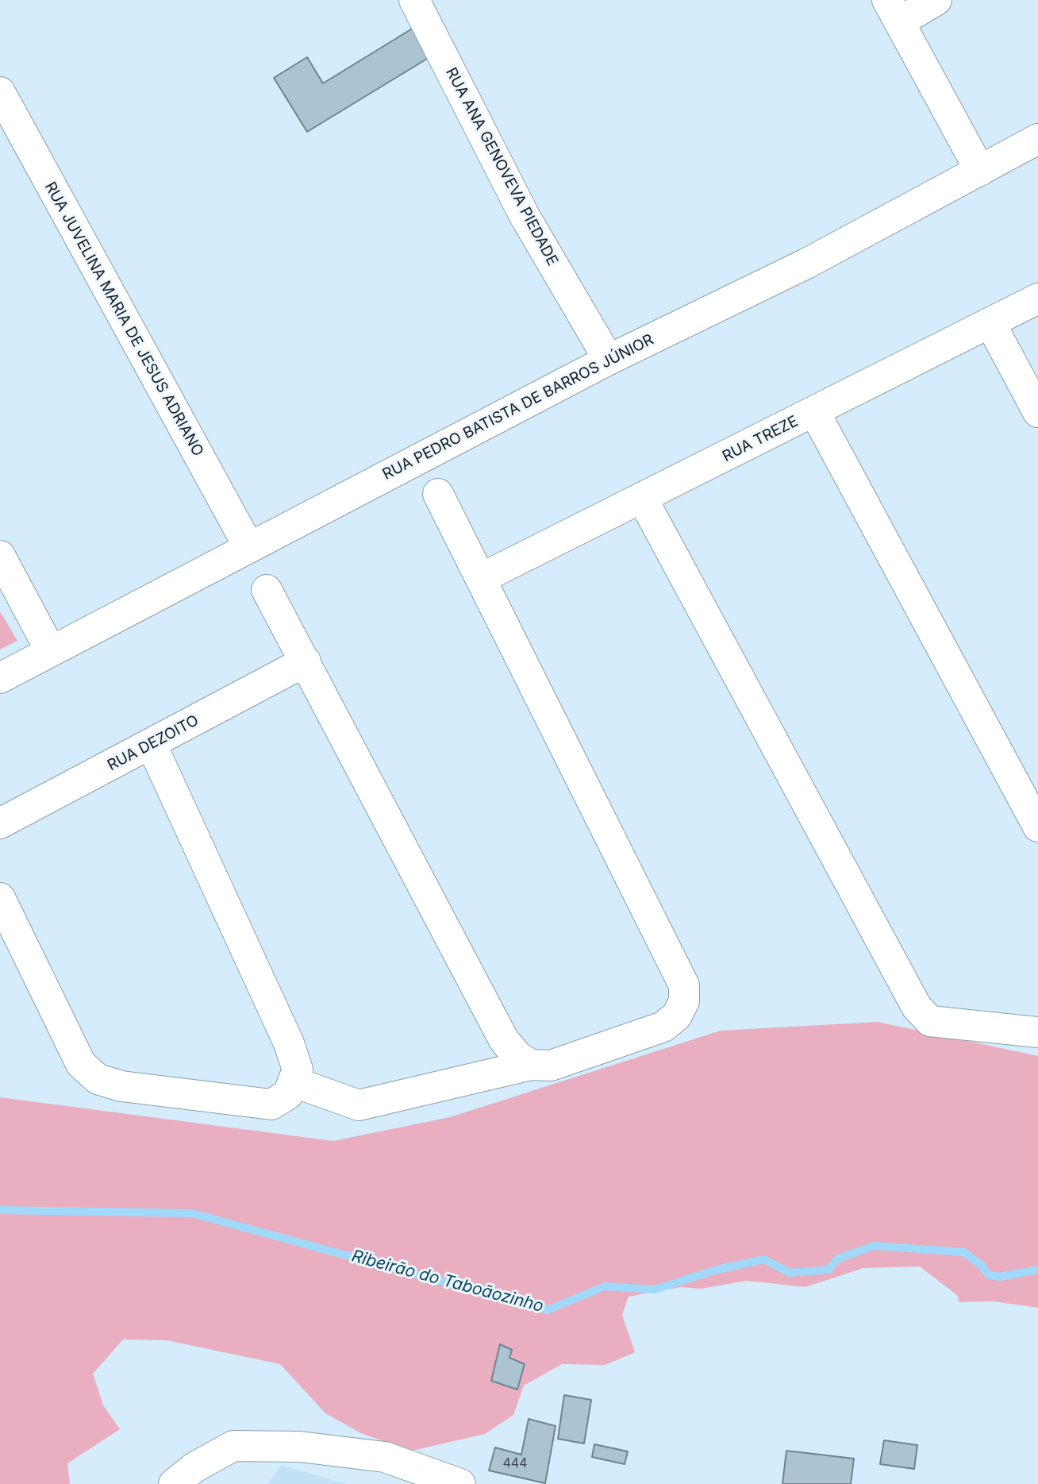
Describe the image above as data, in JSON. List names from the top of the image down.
{
  "streets": {
    "street": [
      "RUA ANA GENOVEVA PIEDADE",
      "RUA JUVELINA MARIA DE JESUS ADRIANO",
      "RUA PEDRO BATISTA DE BARROS JÚNIOR",
      "RUA TREZE",
      "RUA DEZOITO"
    ]
  },
  "crossings": [
    ["RUA ANA GENOVEVA PIEDADE", "RUA PEDRO BATISTA DE BARROS JÚNIOR"],
    ["RUA JUVELINA MARIA DE JESUS ADRIANO", "RUA PEDRO BATISTA DE BARROS JÚNIOR"]
  ],
  "water": ["Ribeirão do Taboãozinho"],
  "house_numbers": ["444"]
}
